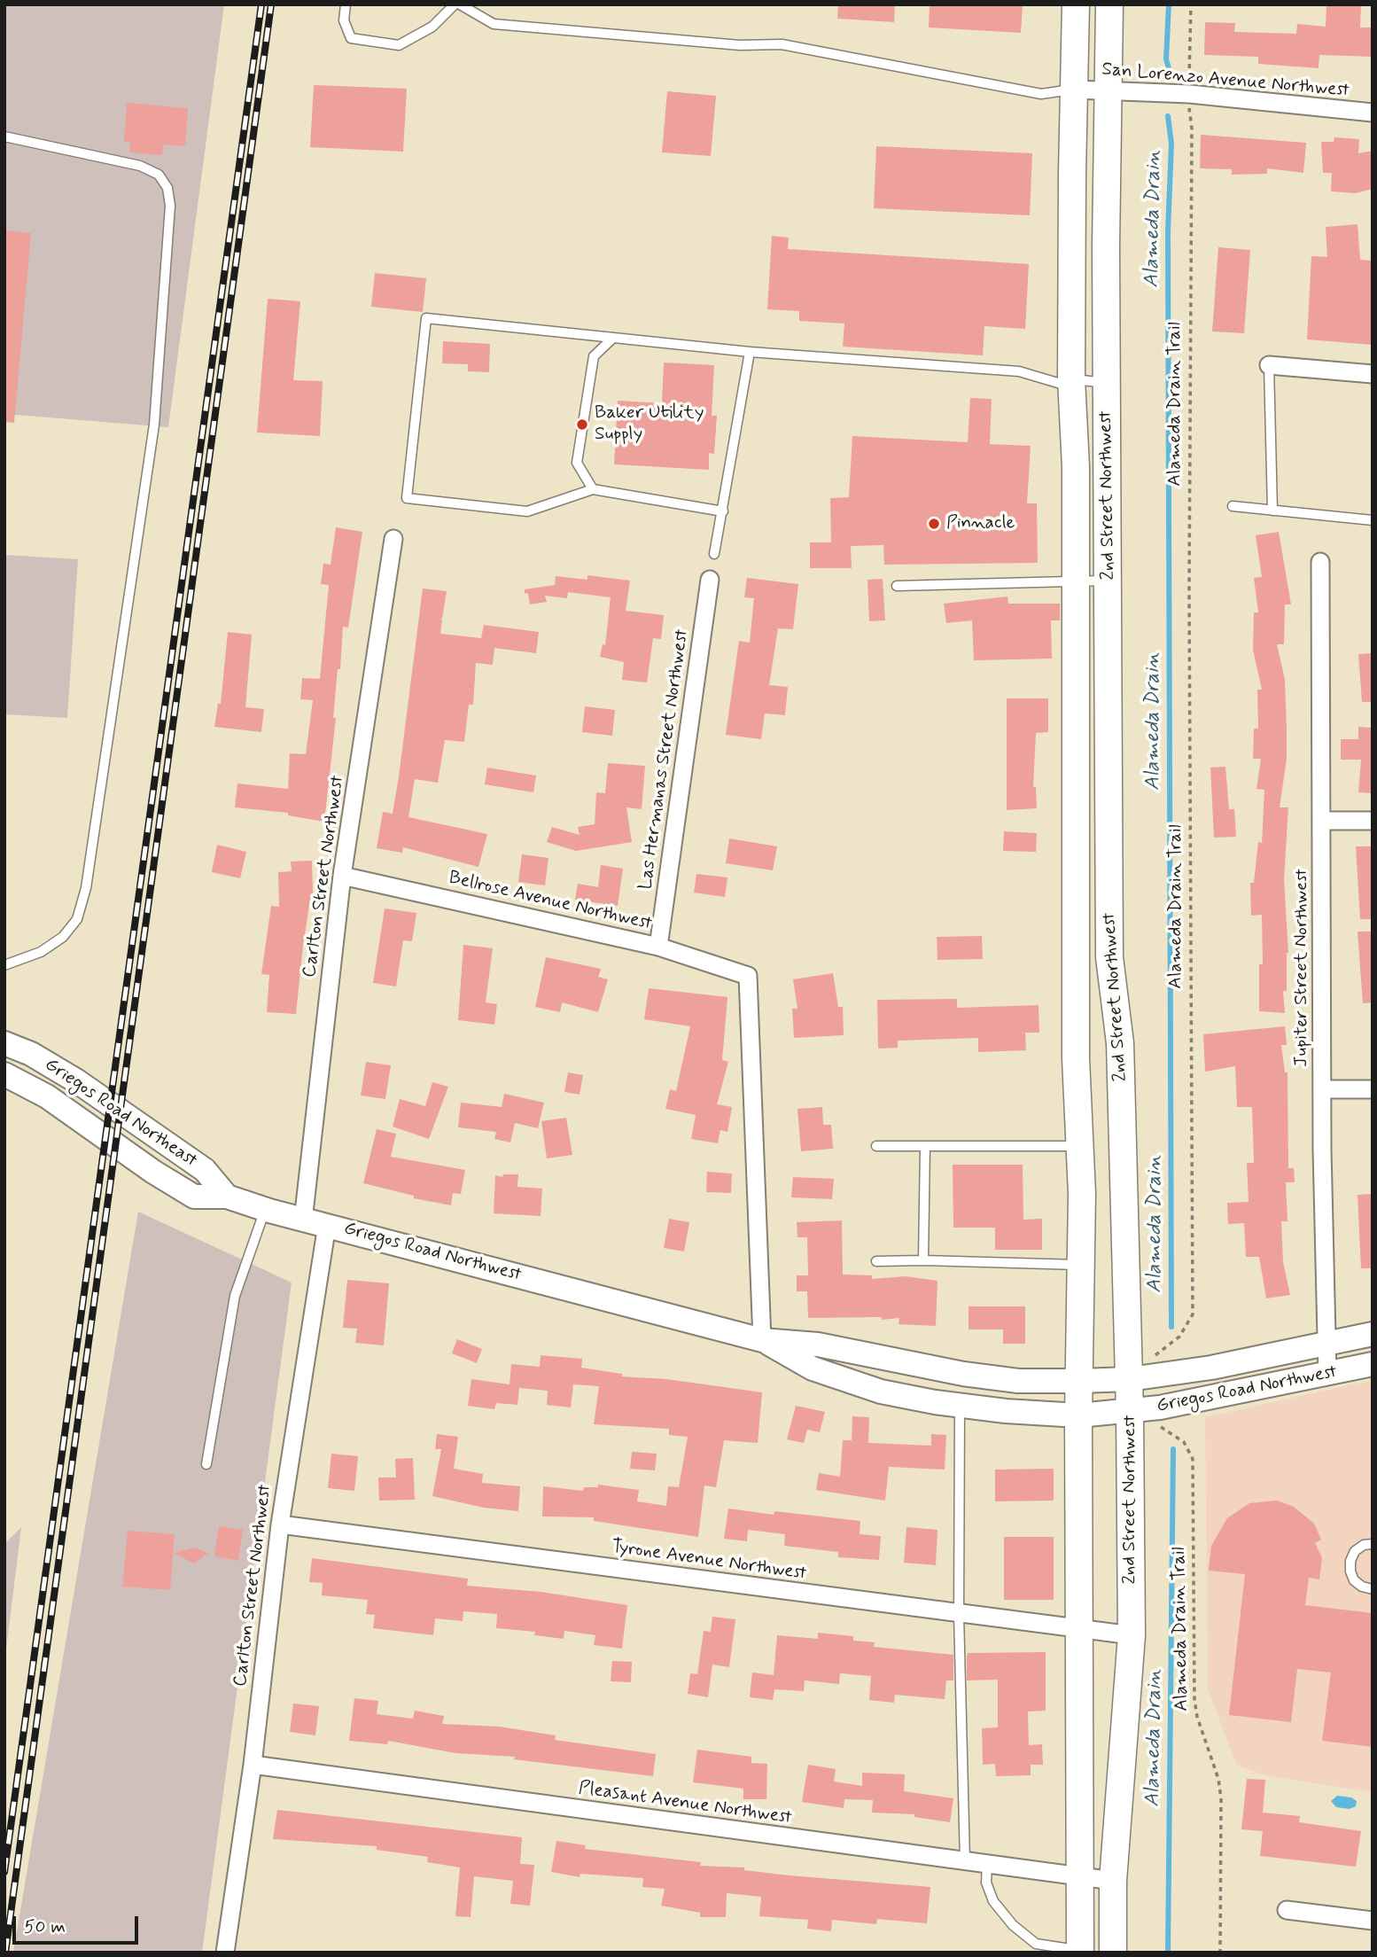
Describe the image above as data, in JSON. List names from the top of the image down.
{
  "streets": {
    "main road": ["2nd Street Northwest", "Griegos Road Northeast", "Griegos Road Northwest"],
    "street": [
      "San Lorenzo Avenue Northwest",
      "Las Hermanas Street Northwest",
      "Carlton Street Northwest",
      "Bellrose Avenue Northwest",
      "Jupiter Street Northwest",
      "Tyrone Avenue Northwest",
      "Pleasant Avenue Northwest"
    ],
    "path": ["Alameda Drain Trail"]
  },
  "crossings": [
    ["San Lorenzo Avenue Northwest", "2nd Street Northwest"],
    ["2nd Street Northwest", "Griegos Road Northwest"],
    ["2nd Street Northwest", "Tyrone Avenue Northwest"],
    ["2nd Street Northwest", "Pleasant Avenue Northwest"],
    ["Las Hermanas Street Northwest", "Bellrose Avenue Northwest"],
    ["Carlton Street Northwest", "Bellrose Avenue Northwest"],
    ["Carlton Street Northwest", "Griegos Road Northwest"],
    ["Carlton Street Northwest", "Tyrone Avenue Northwest"],
    ["Carlton Street Northwest", "Pleasant Avenue Northwest"],
    ["Bellrose Avenue Northwest", "Griegos Road Northwest"],
    ["Jupiter Street Northwest", "Griegos Road Northwest"],
    ["Griegos Road Northeast", "Griegos Road Northwest"]
  ],
  "water": ["Alameda Drain"],
  "places": ["Baker Utility Supply", "Pinnacle"],
  "scale_bar": "50 m"
}
